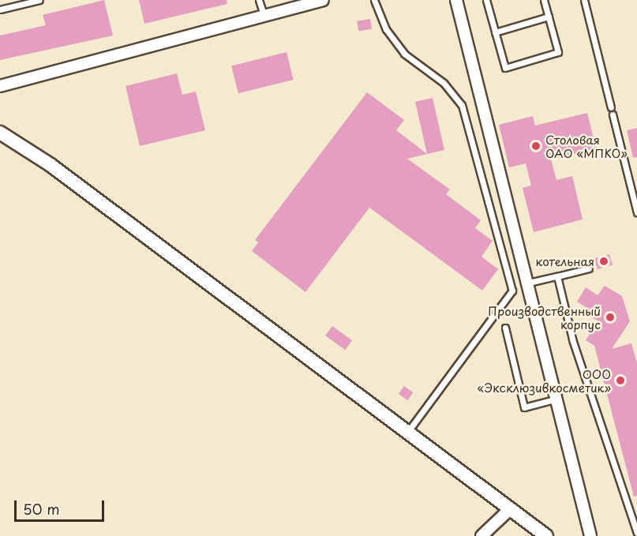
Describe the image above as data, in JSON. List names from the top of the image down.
{
  "places": [
    "Столовая ОАО «МПКО»",
    "котельная",
    "Производственный корпус",
    "ООО «Эксклюзивкосметик»"
  ],
  "scale_bar": "50 m"
}
